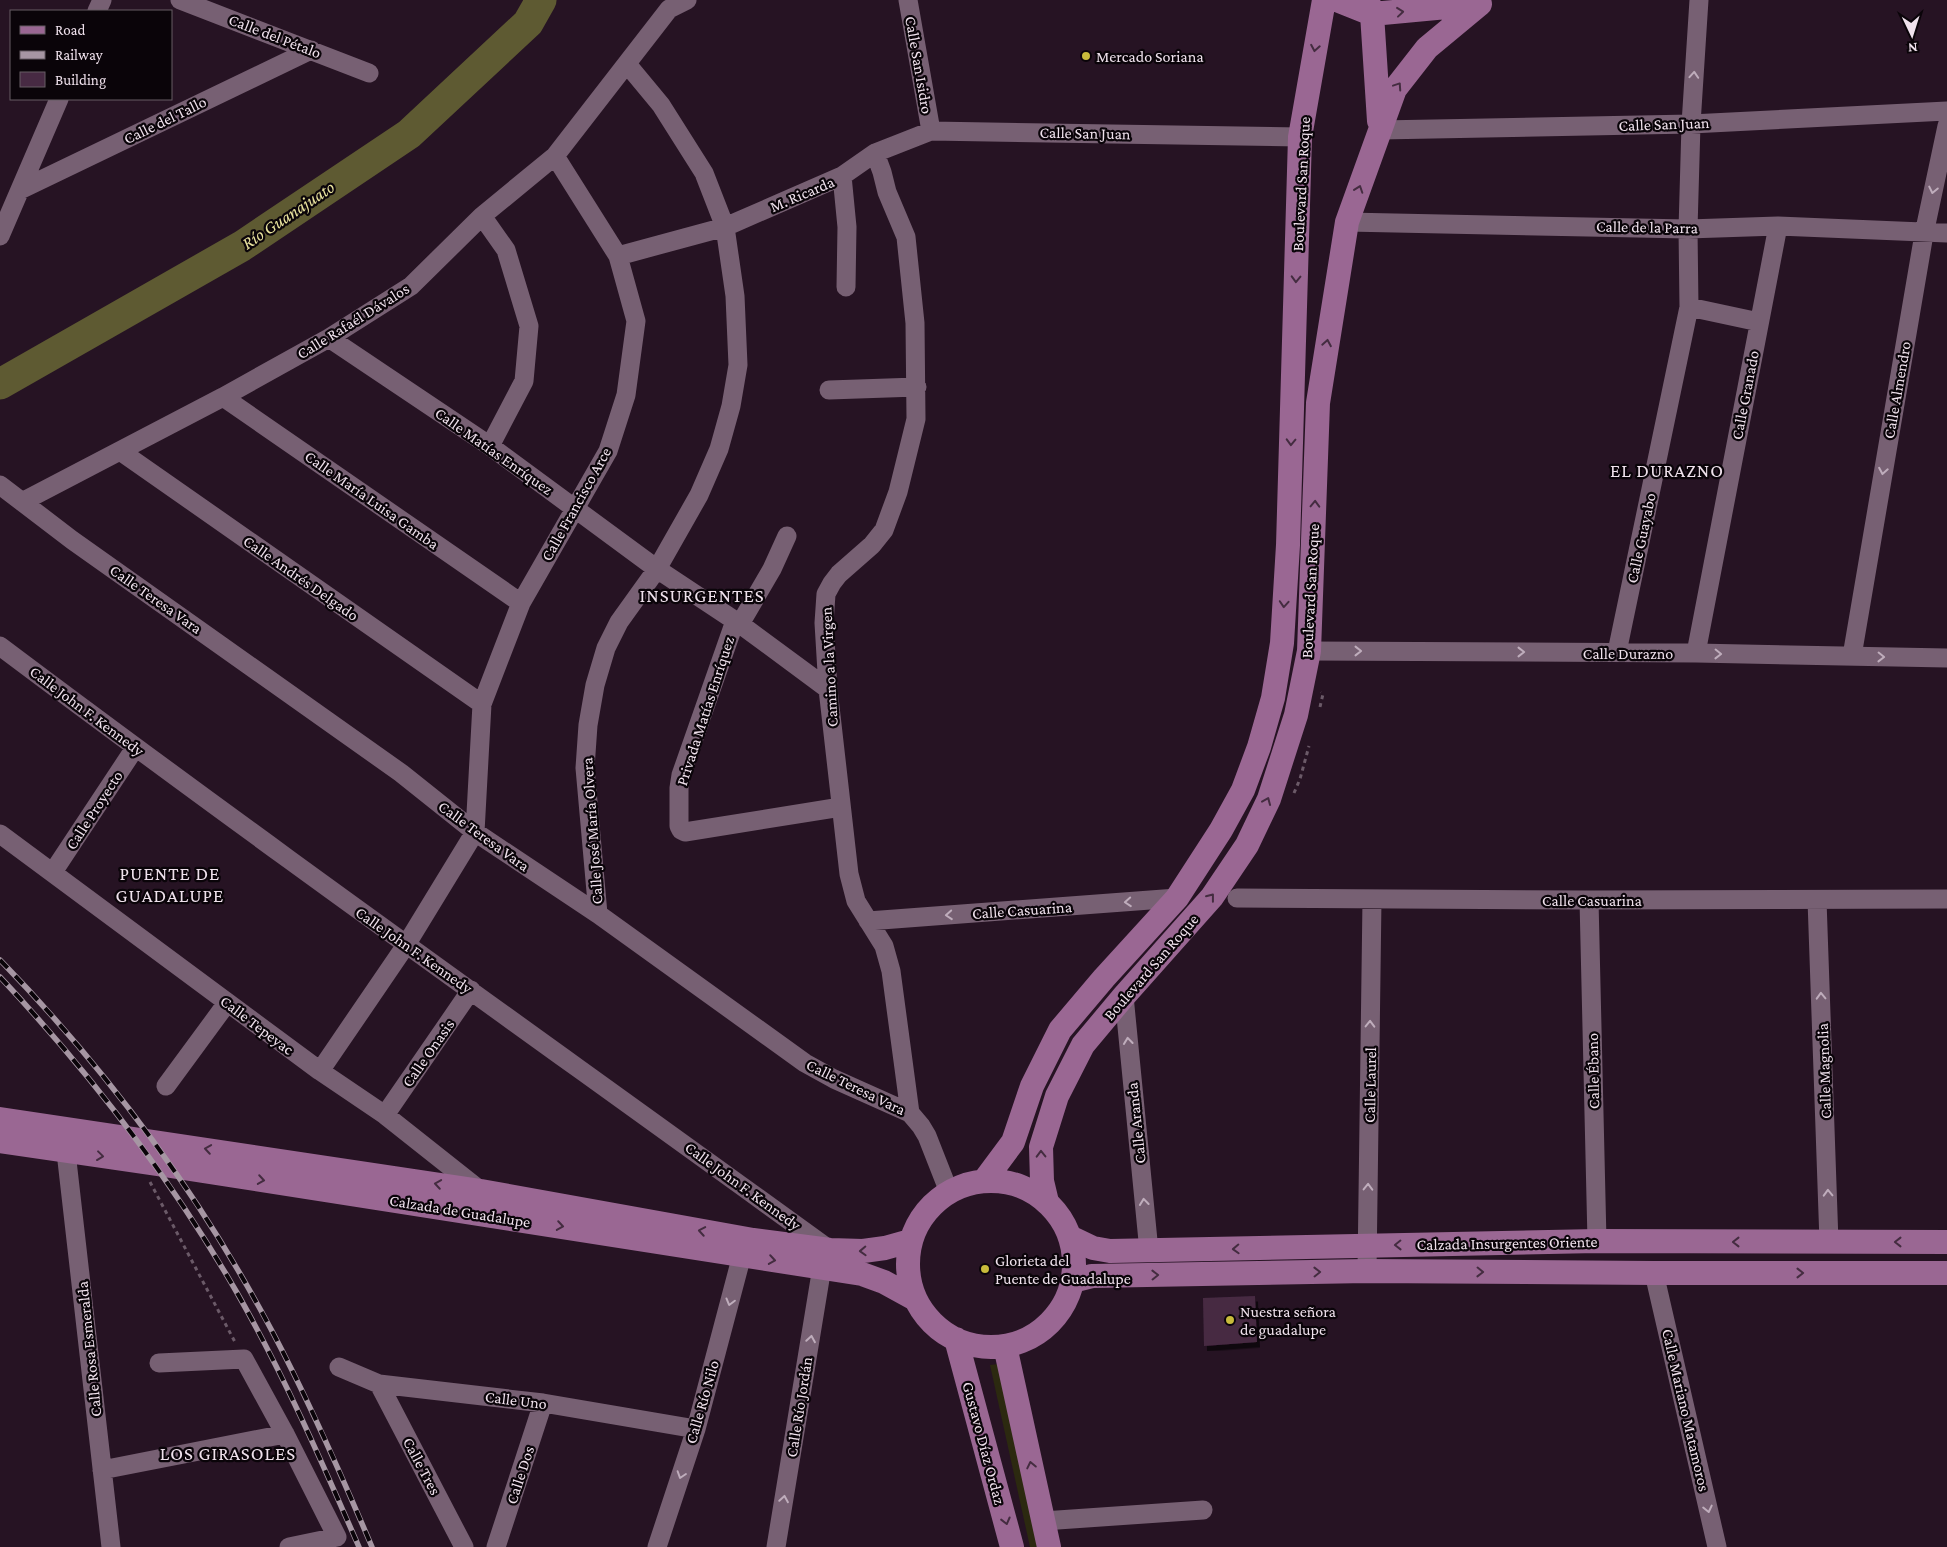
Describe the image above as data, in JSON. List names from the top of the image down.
{
  "streets": {
    "main road": [
      "Boulevard San Roque",
      "Calzada de Guadalupe",
      "Calzada Insurgentes Oriente",
      "Gustavo Díaz Ordaz"
    ],
    "street": [
      "Calle del Pétalo",
      "Calle San Isidro",
      "Calle del Tallo",
      "Calle San Juan",
      "M. Ricarda",
      "Calle de la Parra",
      "Calle Rafaél Dávalos",
      "Calle Almendro",
      "Calle Granado",
      "Calle Matías Enríquez",
      "Calle María Luisa Gamba",
      "Calle Francisco Arce",
      "Calle Guayabo",
      "Calle Andrés Delgado",
      "Calle Teresa Vara",
      "Calle Durazno",
      "Camino a la Virgen",
      "Calle John F. Kennedy",
      "Privada Matías Enríquez",
      "Calle Proyecto",
      "Calle José María Olvera",
      "Calle Casuarina",
      "Calle Tepeyac",
      "Calle Onasis",
      "Calle Ébano",
      "Calle Magnolia",
      "Calle Laurel",
      "Calle Aranda",
      "Calle Rosa Esmeralda",
      "Calle Uno",
      "Calle Río Nilo",
      "Calle Río Jordán",
      "Calle Mariano Matamoros",
      "Calle Tres",
      "Calle Dos"
    ]
  },
  "crossings": [
    ["Calle del Pétalo", "Calle del Tallo"],
    ["Calle San Isidro", "Calle San Juan"],
    ["Calle San Juan", "Boulevard San Roque"],
    ["Calle San Juan", "M. Ricarda"],
    ["Calle San Juan", "Calle Guayabo"],
    ["Calle San Juan", "Camino a la Virgen"],
    ["Boulevard San Roque", "Calle de la Parra"],
    ["Boulevard San Roque", "Calle Teresa Vara"],
    ["Boulevard San Roque", "Calle Durazno"],
    ["Boulevard San Roque", "Calle Casuarina"],
    ["Boulevard San Roque", "Calle Aranda"],
    ["Boulevard San Roque", "Calzada de Guadalupe"],
    ["Boulevard San Roque", "Calzada Insurgentes Oriente"],
    ["Boulevard San Roque", "Gustavo Díaz Ordaz"],
    ["M. Ricarda", "Calle Francisco Arce"],
    ["M. Ricarda", "Camino a la Virgen"],
    ["M. Ricarda", "Calle José María Olvera"],
    ["Calle de la Parra", "Calle Almendro"],
    ["Calle de la Parra", "Calle Granado"],
    ["Calle de la Parra", "Calle Guayabo"],
    ["Calle Rafaél Dávalos", "Calle Matías Enríquez"],
    ["Calle Rafaél Dávalos", "Calle María Luisa Gamba"],
    ["Calle Rafaél Dávalos", "Calle Francisco Arce"],
    ["Calle Rafaél Dávalos", "Calle Andrés Delgado"],
    ["Calle Rafaél Dávalos", "Calle Teresa Vara"],
    ["Calle Rafaél Dávalos", "Calle José María Olvera"],
    ["Calle Almendro", "Calle Durazno"],
    ["Calle Granado", "Calle Durazno"],
    ["Calle Matías Enríquez", "Calle Francisco Arce"],
    ["Calle Matías Enríquez", "Camino a la Virgen"],
    ["Calle Matías Enríquez", "Privada Matías Enríquez"],
    ["Calle Matías Enríquez", "Calle José María Olvera"],
    ["Calle María Luisa Gamba", "Calle Francisco Arce"],
    ["Calle Francisco Arce", "Calle Andrés Delgado"],
    ["Calle Francisco Arce", "Calle Teresa Vara"],
    ["Calle Guayabo", "Calle Durazno"],
    ["Calle Teresa Vara", "Camino a la Virgen"],
    ["Calle Teresa Vara", "Calle José María Olvera"],
    ["Calle Teresa Vara", "Calzada de Guadalupe"],
    ["Calle Teresa Vara", "Calzada Insurgentes Oriente"],
    ["Calle Teresa Vara", "Gustavo Díaz Ordaz"],
    ["Camino a la Virgen", "Privada Matías Enríquez"],
    ["Camino a la Virgen", "Calle Casuarina"],
    ["Calle John F. Kennedy", "Calle Proyecto"],
    ["Calle John F. Kennedy", "Calle Onasis"],
    ["Calle John F. Kennedy", "Calzada de Guadalupe"],
    ["Calle John F. Kennedy", "Calle Río Jordán"],
    ["Calle Proyecto", "Calle Tepeyac"],
    ["Calle Casuarina", "Calle Ébano"],
    ["Calle Casuarina", "Calle Magnolia"],
    ["Calle Casuarina", "Calle Laurel"],
    ["Calle Tepeyac", "Calle Onasis"],
    ["Calle Tepeyac", "Calzada de Guadalupe"],
    ["Calle Ébano", "Calzada Insurgentes Oriente"],
    ["Calle Magnolia", "Calzada Insurgentes Oriente"],
    ["Calle Laurel", "Calzada Insurgentes Oriente"],
    ["Calle Aranda", "Calzada Insurgentes Oriente"],
    ["Calzada de Guadalupe", "Calzada Insurgentes Oriente"],
    ["Calzada de Guadalupe", "Calle Rosa Esmeralda"],
    ["Calzada de Guadalupe", "Calle Río Nilo"],
    ["Calzada de Guadalupe", "Calle Río Jordán"],
    ["Calzada de Guadalupe", "Gustavo Díaz Ordaz"],
    ["Calzada Insurgentes Oriente", "Calle Mariano Matamoros"],
    ["Calzada Insurgentes Oriente", "Gustavo Díaz Ordaz"],
    ["Calle Uno", "Calle Río Nilo"],
    ["Calle Uno", "Calle Tres"],
    ["Calle Uno", "Calle Dos"]
  ],
  "one_way": [
    "Calle Almendro",
    "Calle Durazno",
    "Calle Magnolia",
    "Calle Laurel",
    "Calle Aranda",
    "Calle Río Nilo",
    "Calle Río Jordán",
    "Calle Mariano Matamoros"
  ],
  "districts": [
    "EL DURAZNO",
    "INSURGENTES",
    "PUENTE DE GUADALUPE",
    "LOS GIRASOLES"
  ],
  "water": ["Río Guanajuato"],
  "places": ["Mercado Soriana", "Glorieta del Puente de Guadalupe", "Nuestra señora de guadalupe"],
  "legend": ["Road", "Railway", "Building"],
  "north": "bottom"
}
